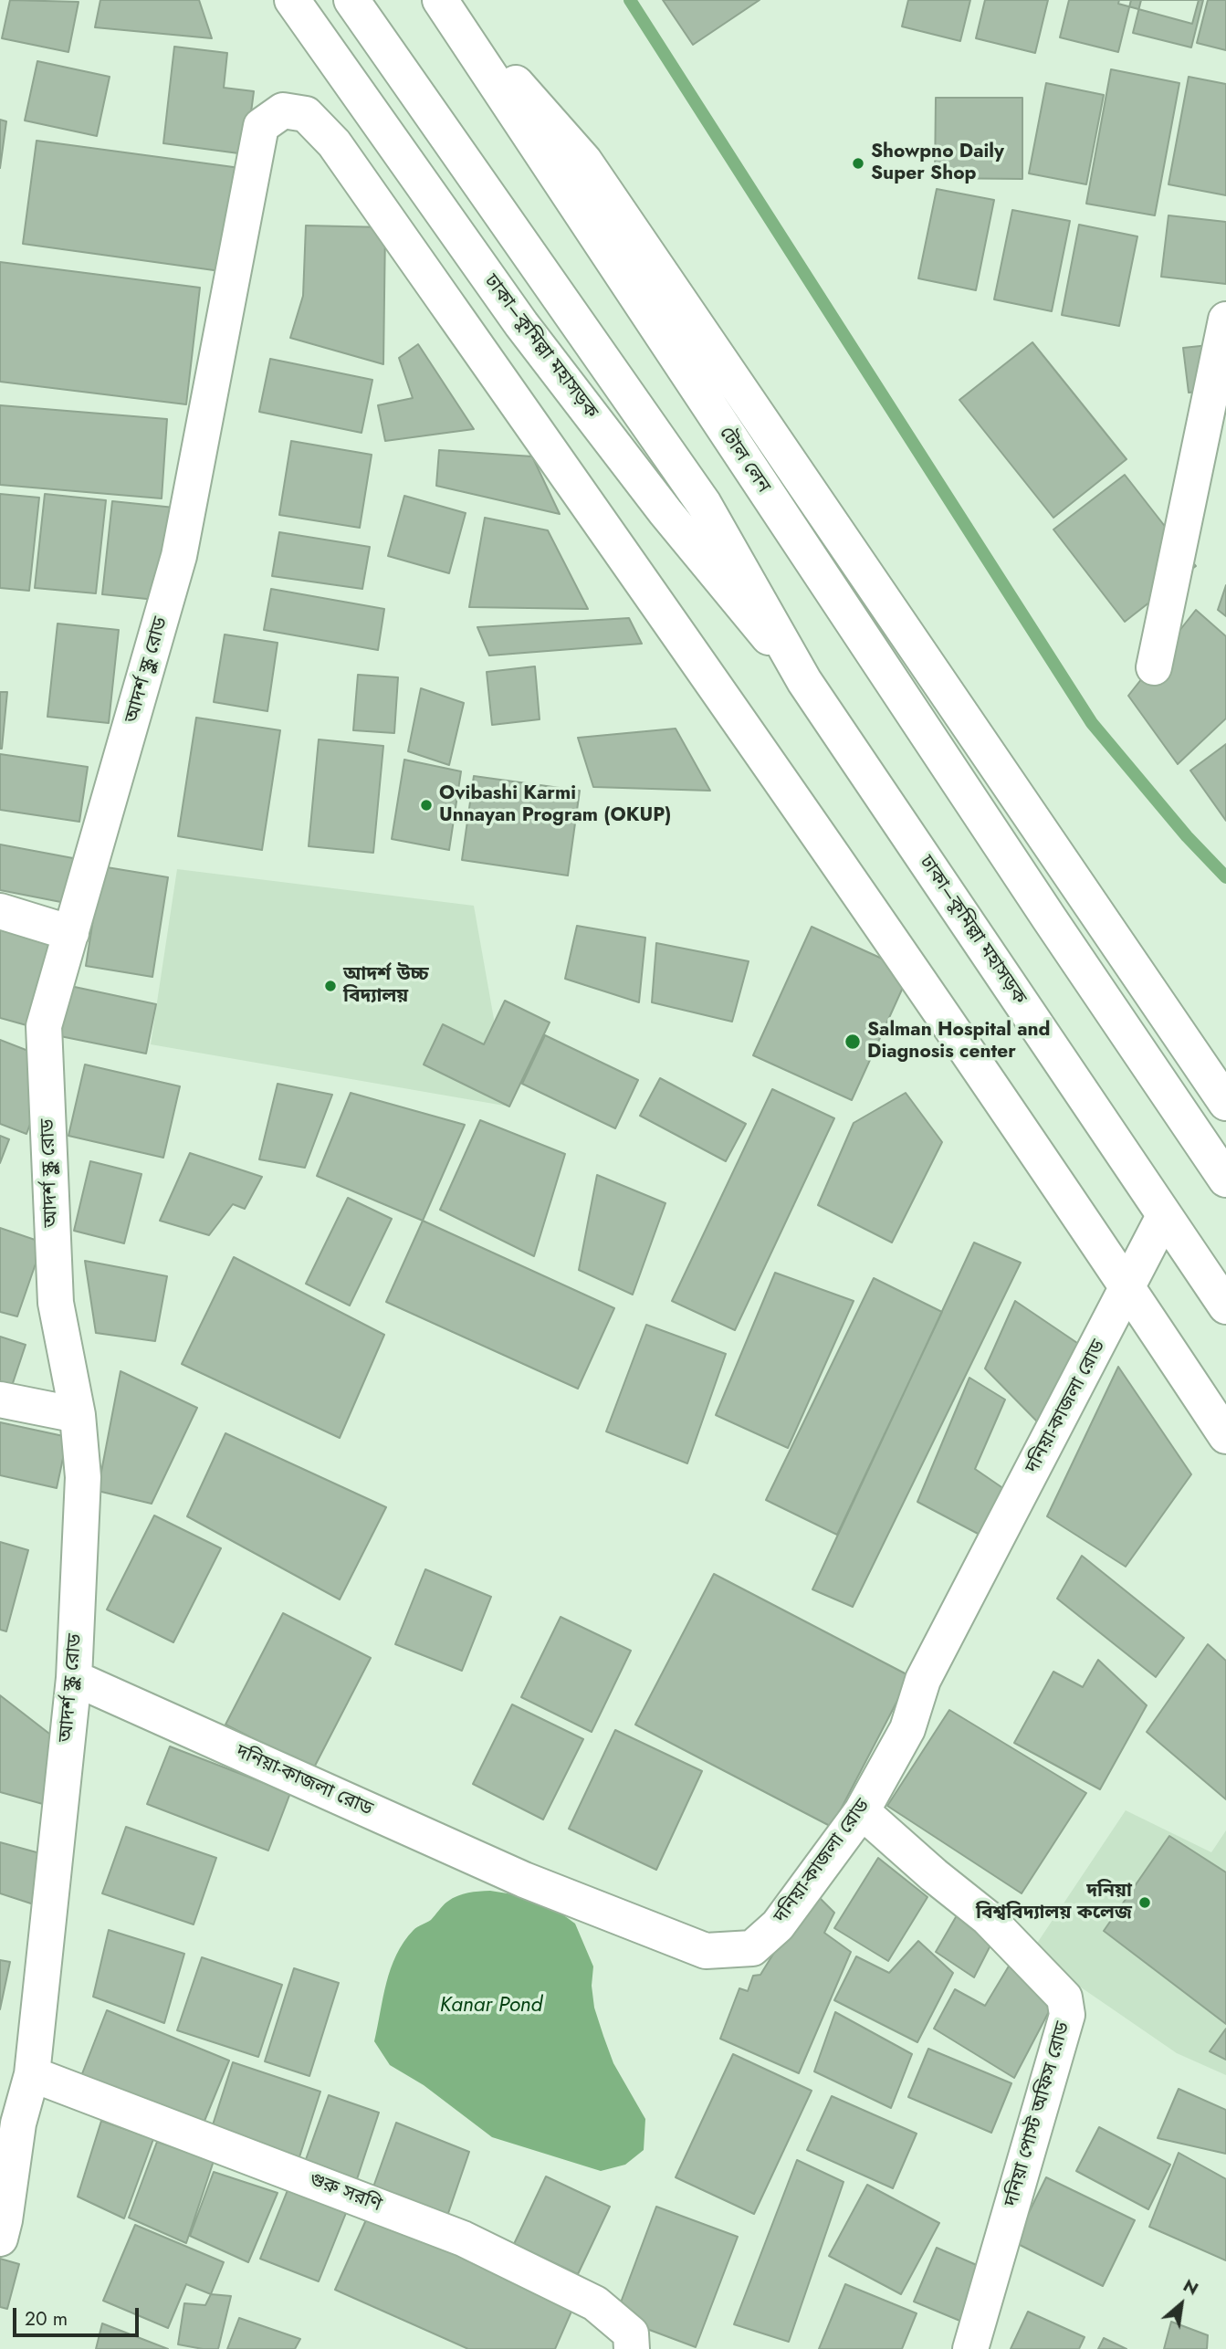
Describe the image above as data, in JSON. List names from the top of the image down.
{
  "streets": {
    "main road": [
      "ঢাকা–কুমিল্লা মহাসড়ক",
      "টোল লেন",
      "আদর্শ স্কুল রোড",
      "দনিয়া-কাজলা রোড",
      "দনিয়া পোস্ট অফিস রোড",
      "গুরু সরণি"
    ]
  },
  "crossings": [
    ["ঢাকা–কুমিল্লা মহাসড়ক", "দনিয়া-কাজলা রোড"],
    ["আদর্শ স্কুল রোড", "দনিয়া-কাজলা রোড"],
    ["আদর্শ স্কুল রোড", "গুরু সরণি"],
    ["দনিয়া-কাজলা রোড", "দনিয়া পোস্ট অফিস রোড"]
  ],
  "water": ["Kanar Pond"],
  "places": [
    "Showpno Daily Super Shop",
    "Ovibashi Karmi Unnayan Program (OKUP)",
    "আদর্শ উচ্চ বিদ্যালয়",
    "Salman Hospital and Diagnosis center",
    "দনিয়া বিশ্ববিদ্যালয় কলেজ"
  ],
  "scale_bar": "20 m",
  "north": "top right"
}
